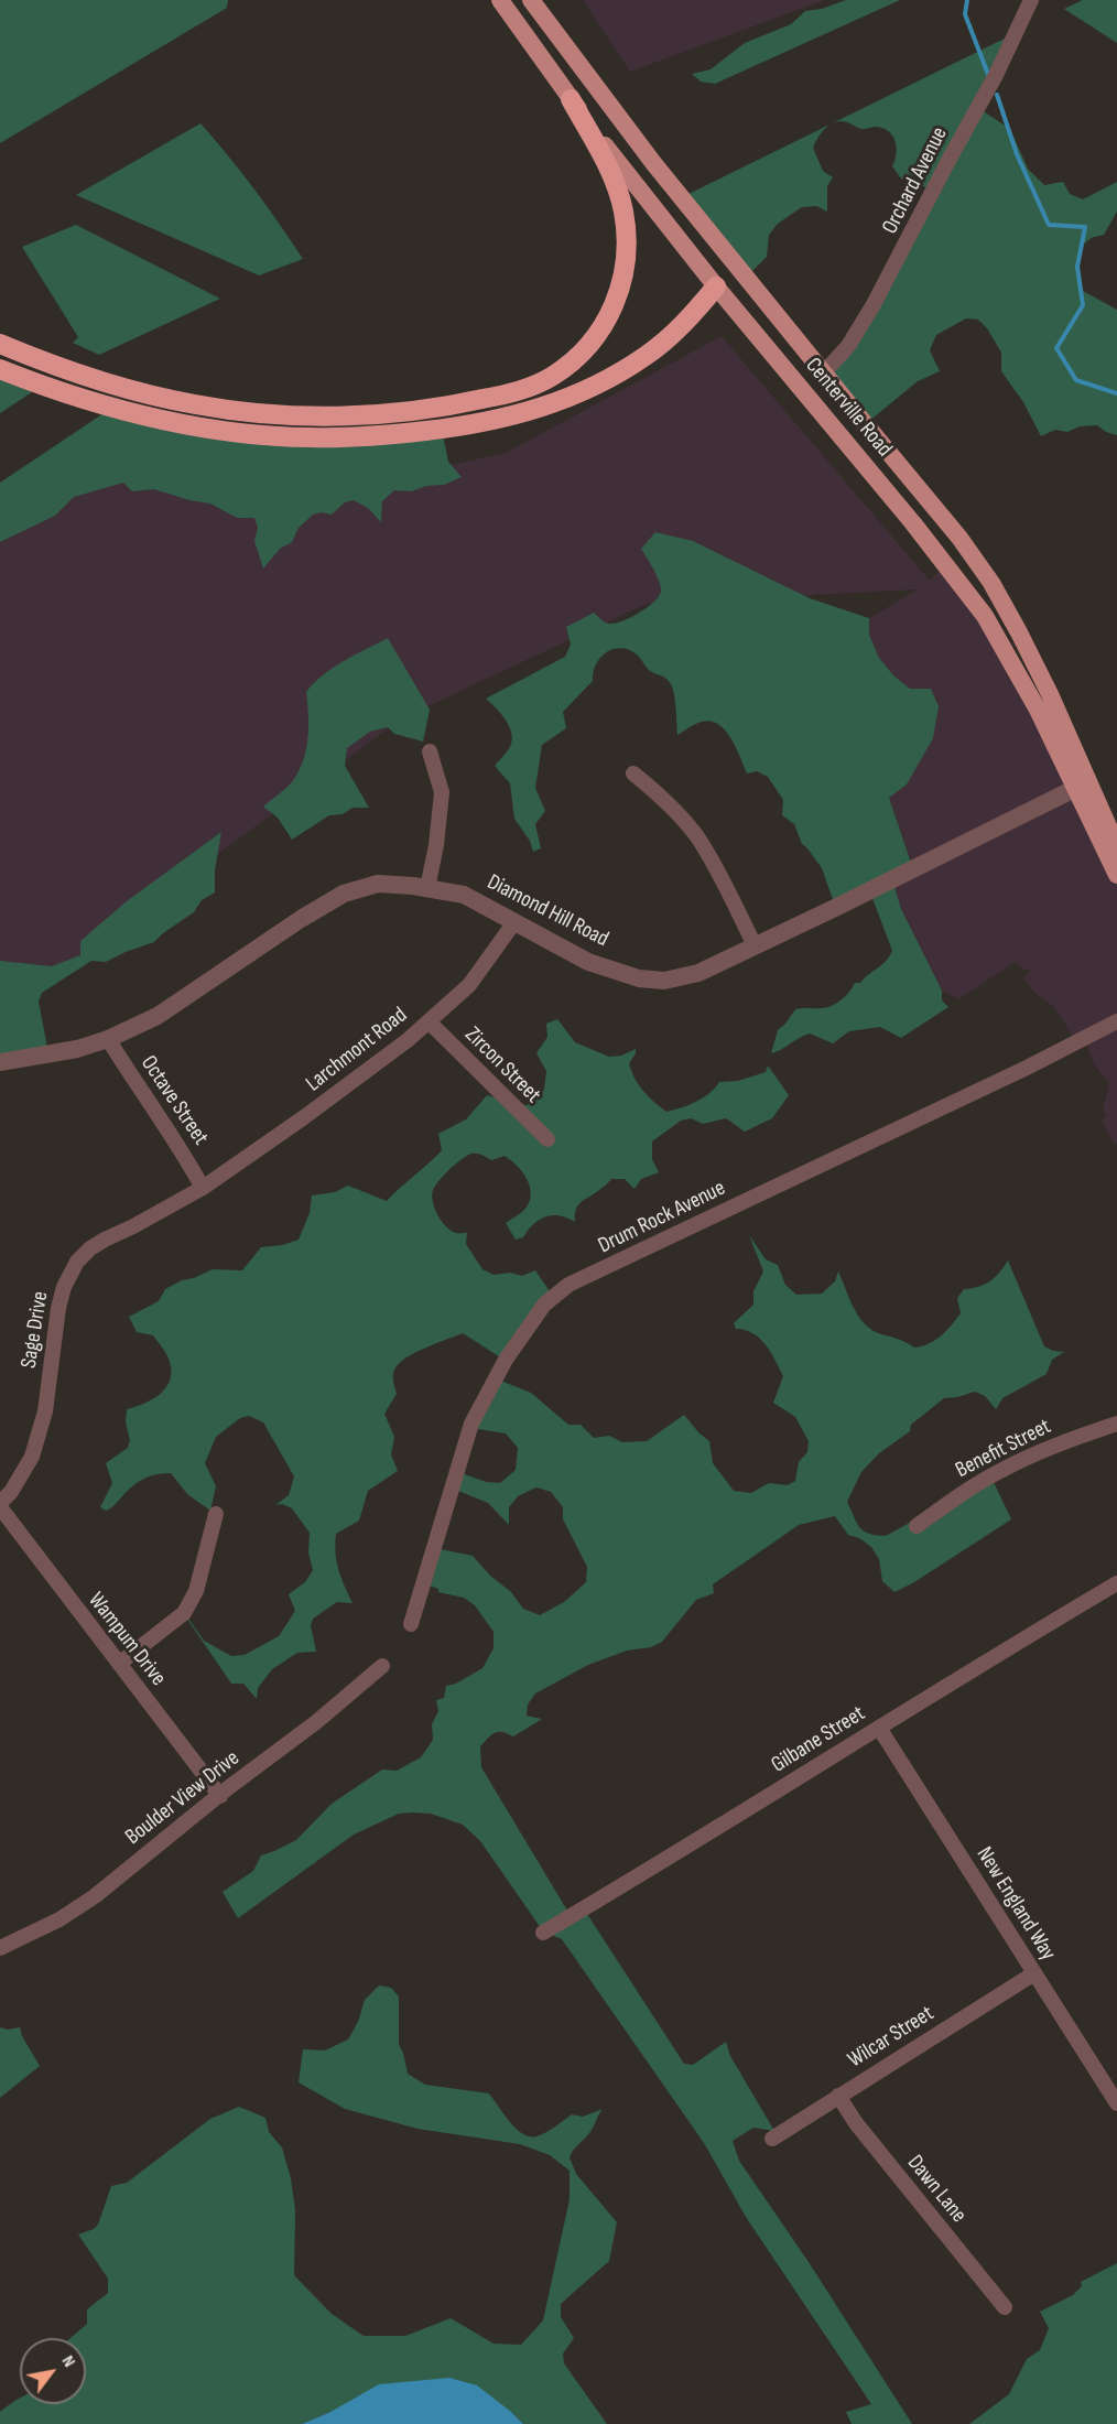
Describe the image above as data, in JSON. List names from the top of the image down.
{
  "streets": {
    "main road": ["Centerville Road"],
    "street": [
      "Orchard Avenue",
      "Diamond Hill Road",
      "Larchmont Road",
      "Zircon Street",
      "Octave Street",
      "Drum Rock Avenue",
      "Sage Drive",
      "Benefit Street",
      "Wampum Drive",
      "Gilbane Street",
      "Boulder View Drive",
      "New England Way",
      "Wilcar Street",
      "Dawn Lane"
    ]
  },
  "crossings": [
    ["Orchard Avenue", "Centerville Road"],
    ["Centerville Road", "Diamond Hill Road"],
    ["Diamond Hill Road", "Larchmont Road"],
    ["Diamond Hill Road", "Octave Street"],
    ["Larchmont Road", "Zircon Street"],
    ["Larchmont Road", "Octave Street"],
    ["Larchmont Road", "Sage Drive"],
    ["Octave Street", "Sage Drive"],
    ["Wampum Drive", "Boulder View Drive"],
    ["Gilbane Street", "New England Way"],
    ["New England Way", "Wilcar Street"],
    ["Wilcar Street", "Dawn Lane"]
  ],
  "north": "top right"
}
